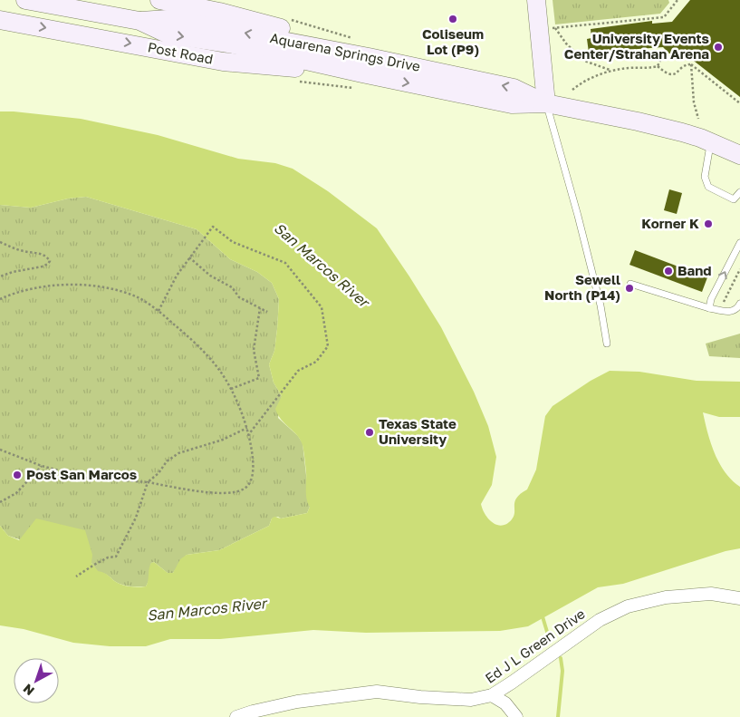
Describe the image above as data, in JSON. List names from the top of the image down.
{
  "streets": {
    "main road": ["Aquarena Springs Drive", "Post Road"],
    "street": ["Ed J L Green Drive"]
  },
  "crossings": [
    ["Aquarena Springs Drive", "Post Road"]
  ],
  "water": ["San Marcos River"],
  "places": [
    "Coliseum Lot (P9)",
    "University Events Center/Strahan Arena",
    "Korner K",
    "Band",
    "Sewell North (P14)",
    "Texas State University",
    "Post San Marcos"
  ],
  "north": "bottom left"
}
